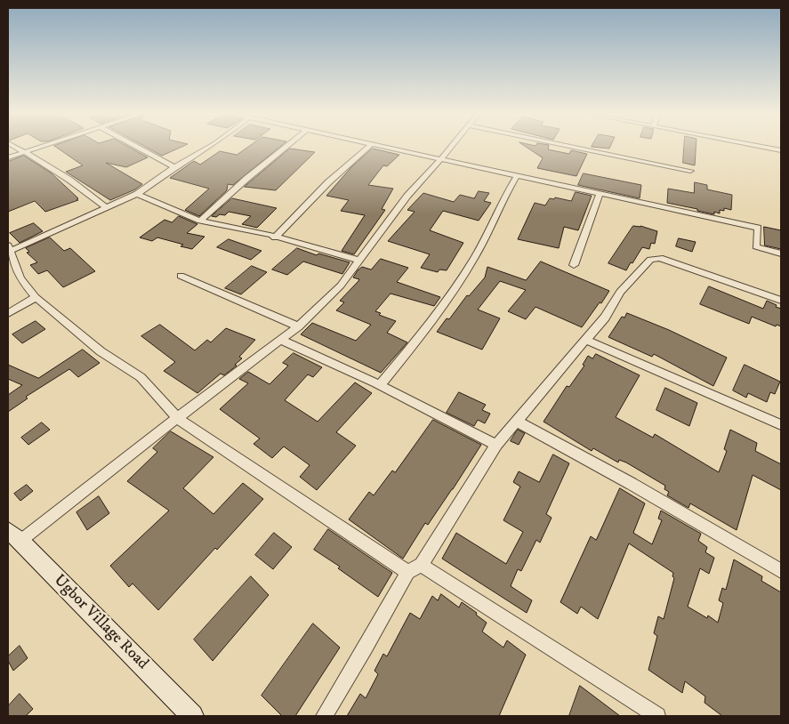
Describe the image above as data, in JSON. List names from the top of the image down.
{
  "streets": {
    "street": ["Ugbor Village Road"]
  }
}
